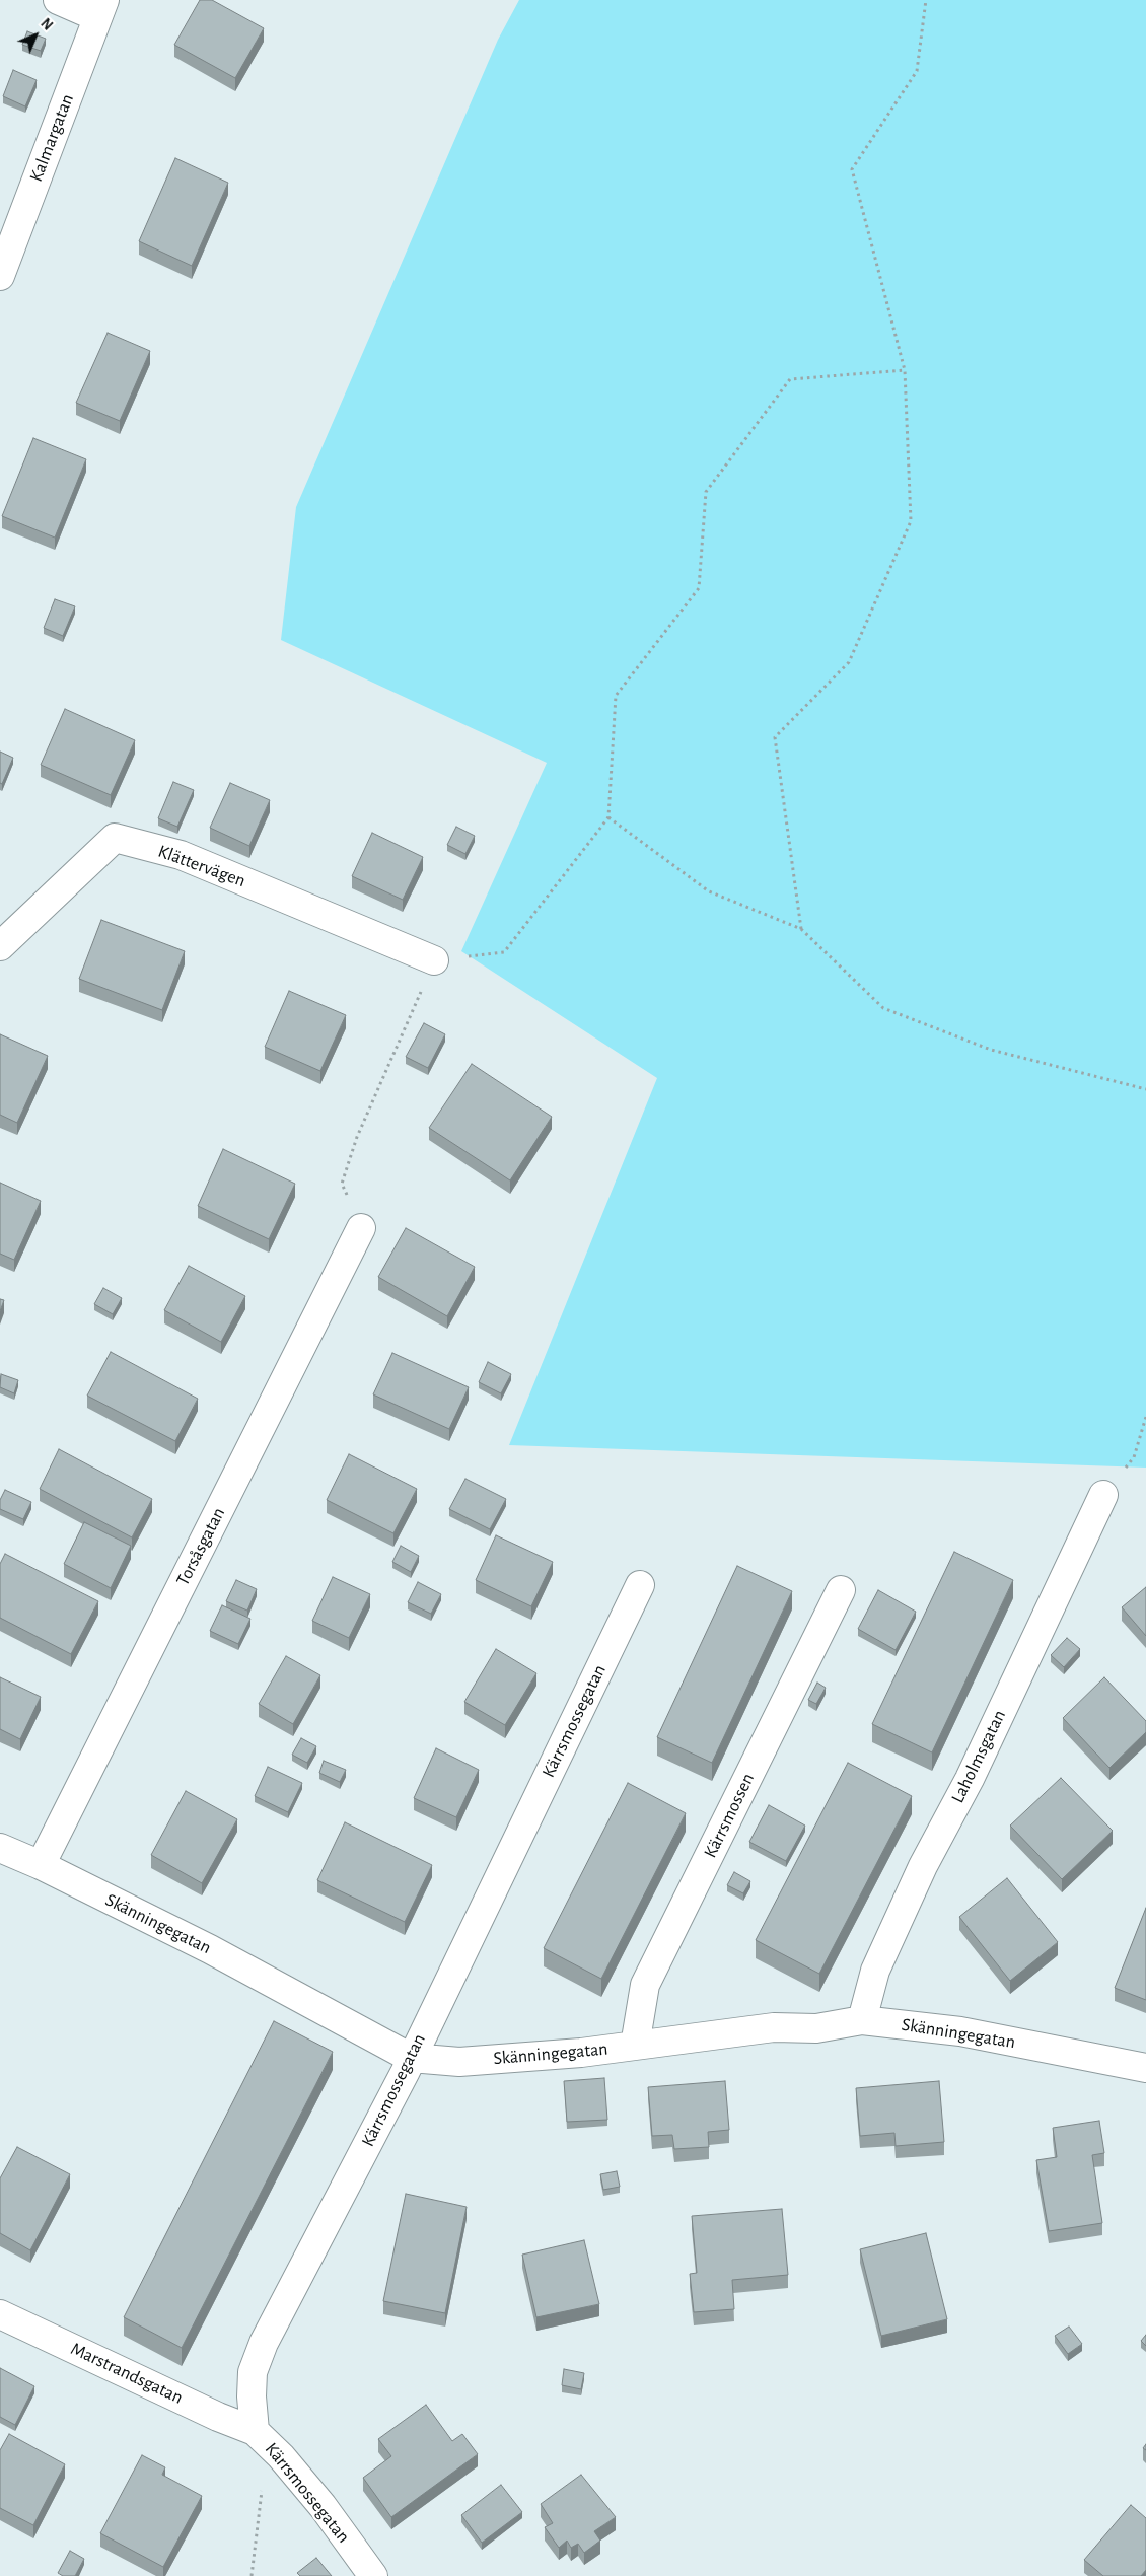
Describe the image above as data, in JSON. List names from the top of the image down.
{
  "streets": {
    "street": [
      "Kalmargatan",
      "Klättervägen",
      "Torsåsgatan",
      "Kärrsmossegatan",
      "Laholmsgatan",
      "Kärrsmossen",
      "Skänningegatan",
      "Marstrandsgatan"
    ]
  },
  "crossings": [
    ["Torsåsgatan", "Skänningegatan"],
    ["Kärrsmossegatan", "Skänningegatan"],
    ["Kärrsmossegatan", "Marstrandsgatan"],
    ["Laholmsgatan", "Skänningegatan"],
    ["Kärrsmossen", "Skänningegatan"]
  ],
  "north": "top right"
}
